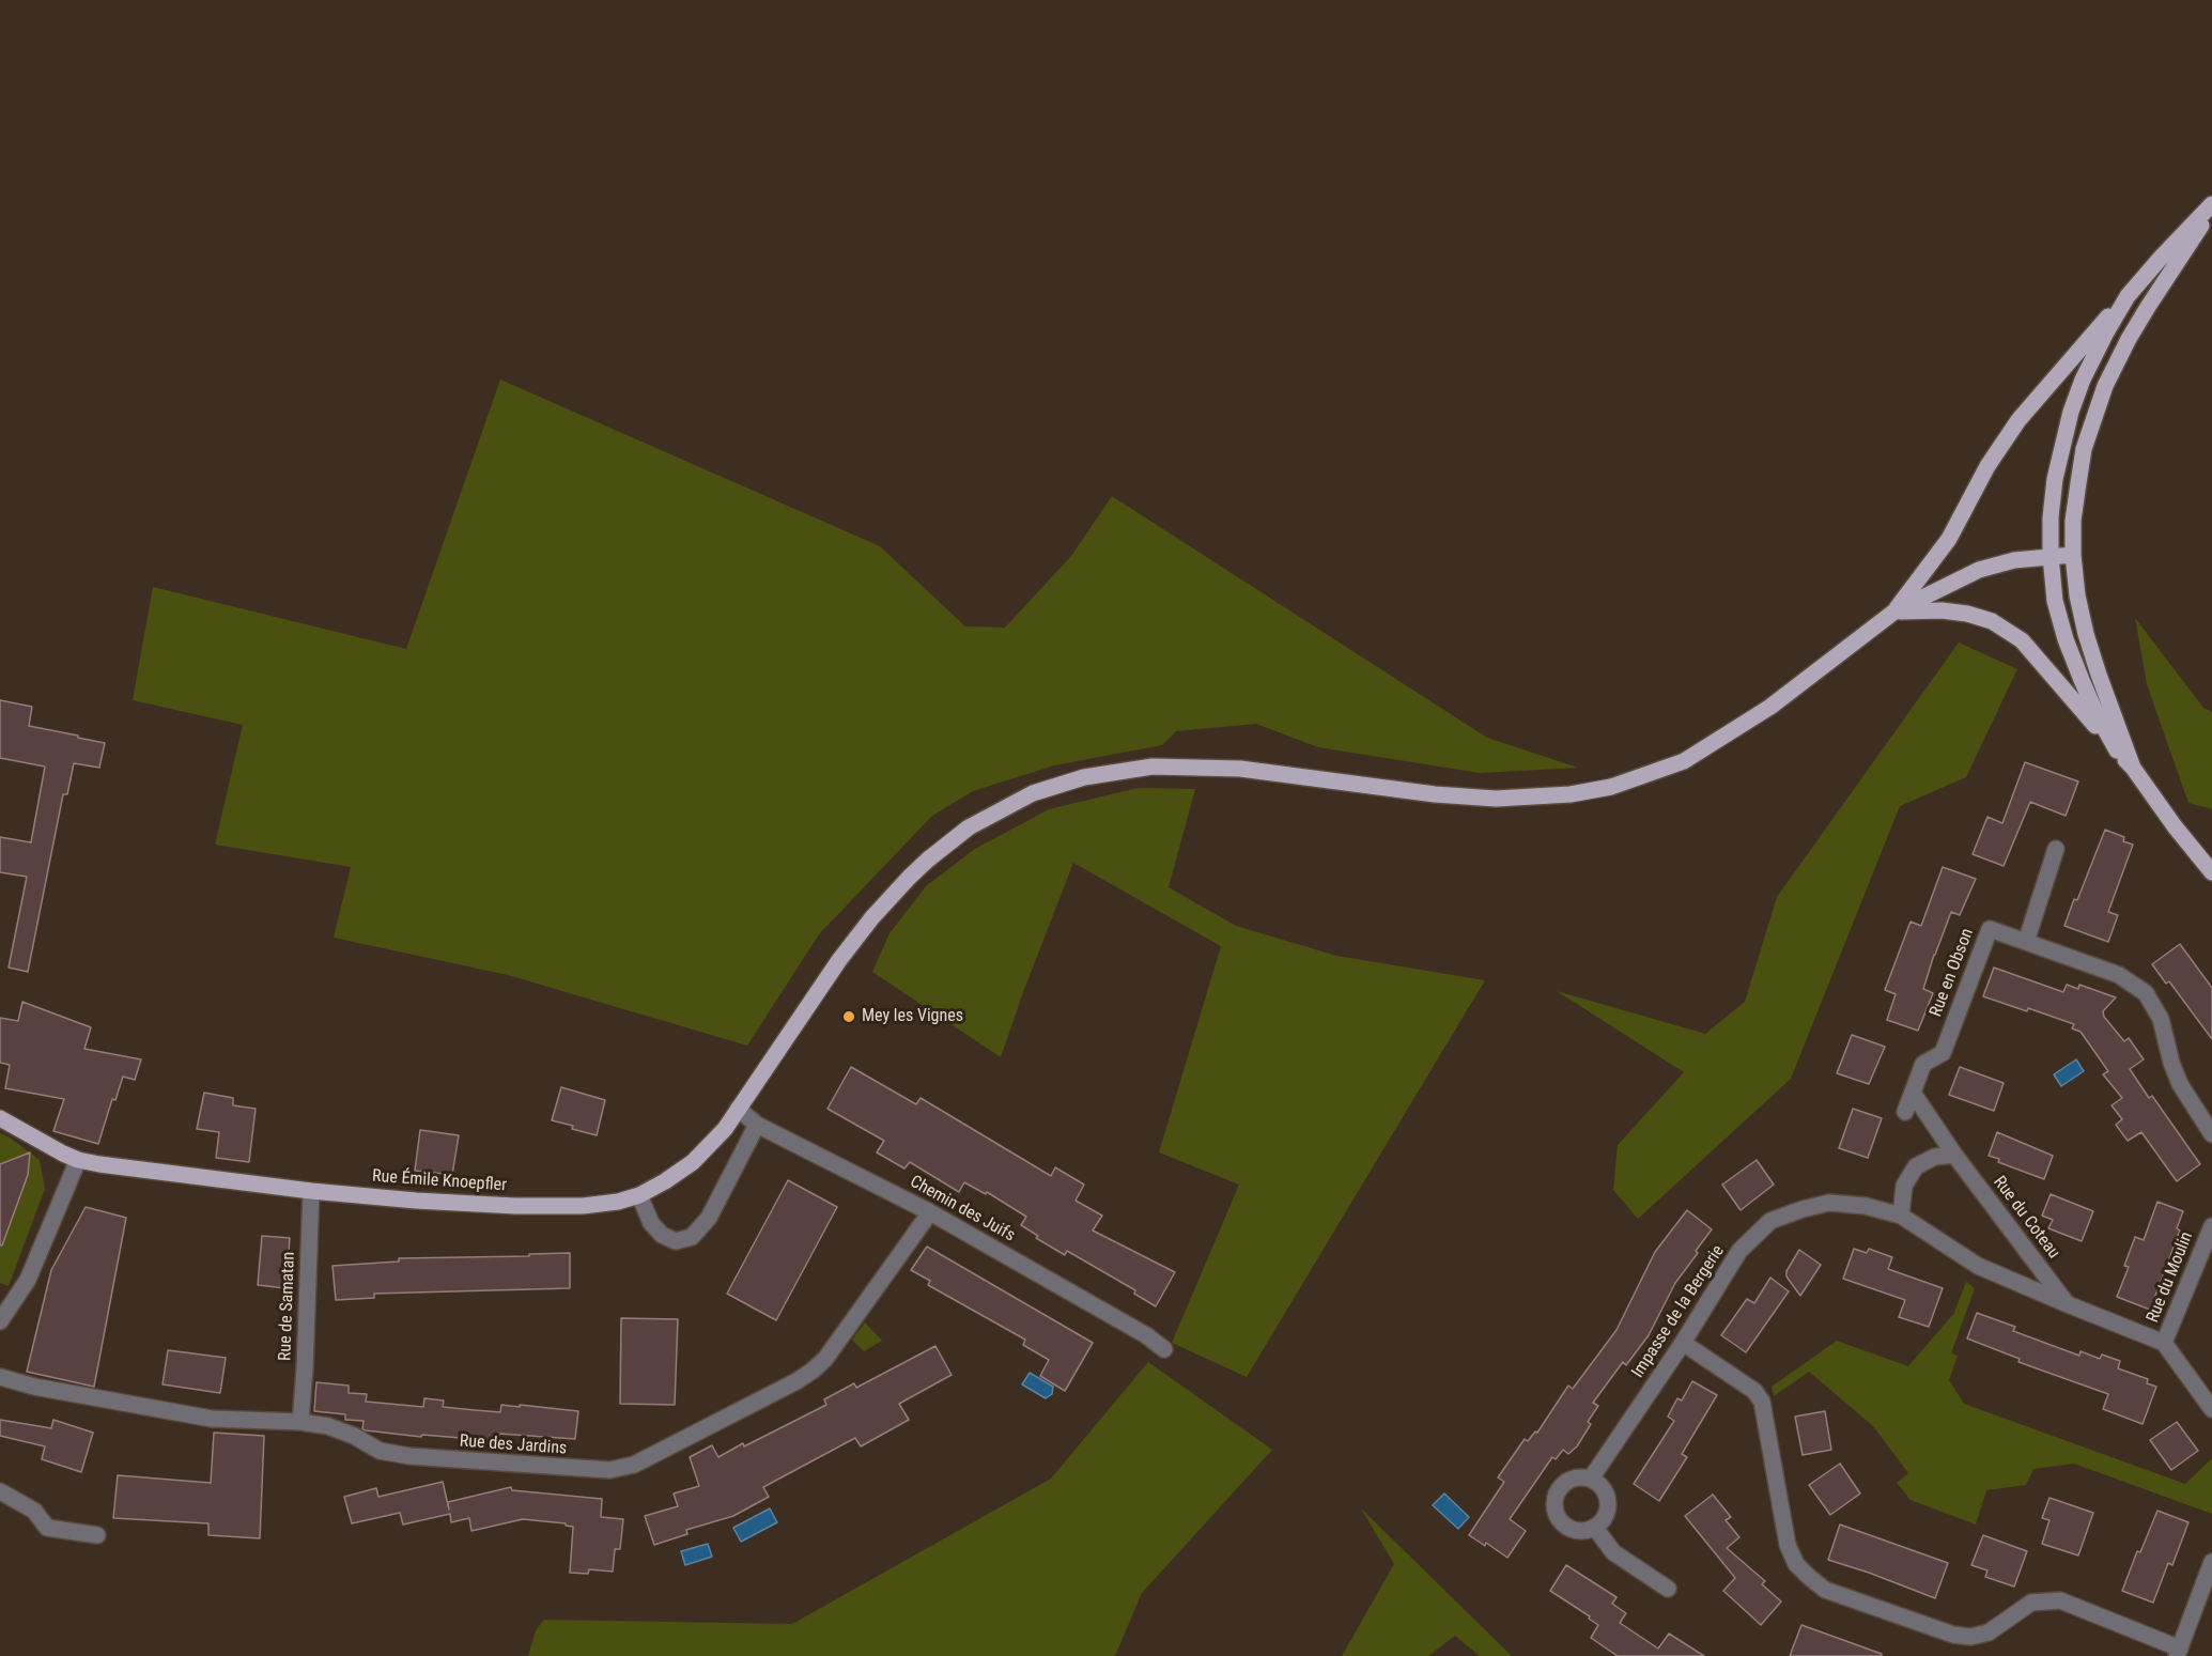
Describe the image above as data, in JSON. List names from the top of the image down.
{
  "streets": {
    "main road": ["Rue Émile Knoepfler"],
    "street": [
      "Rue en Obson",
      "Chemin des Juifs",
      "Rue du Coteau",
      "Rue du Moulin",
      "Rue de Samatan",
      "Impasse de la Bergerie",
      "Rue des Jardins"
    ]
  },
  "crossings": [
    ["Rue en Obson", "Rue du Coteau"],
    ["Rue Émile Knoepfler", "Chemin des Juifs"],
    ["Rue Émile Knoepfler", "Rue de Samatan"],
    ["Chemin des Juifs", "Rue des Jardins"],
    ["Rue de Samatan", "Rue des Jardins"]
  ],
  "places": ["Mey les Vignes"]
}
